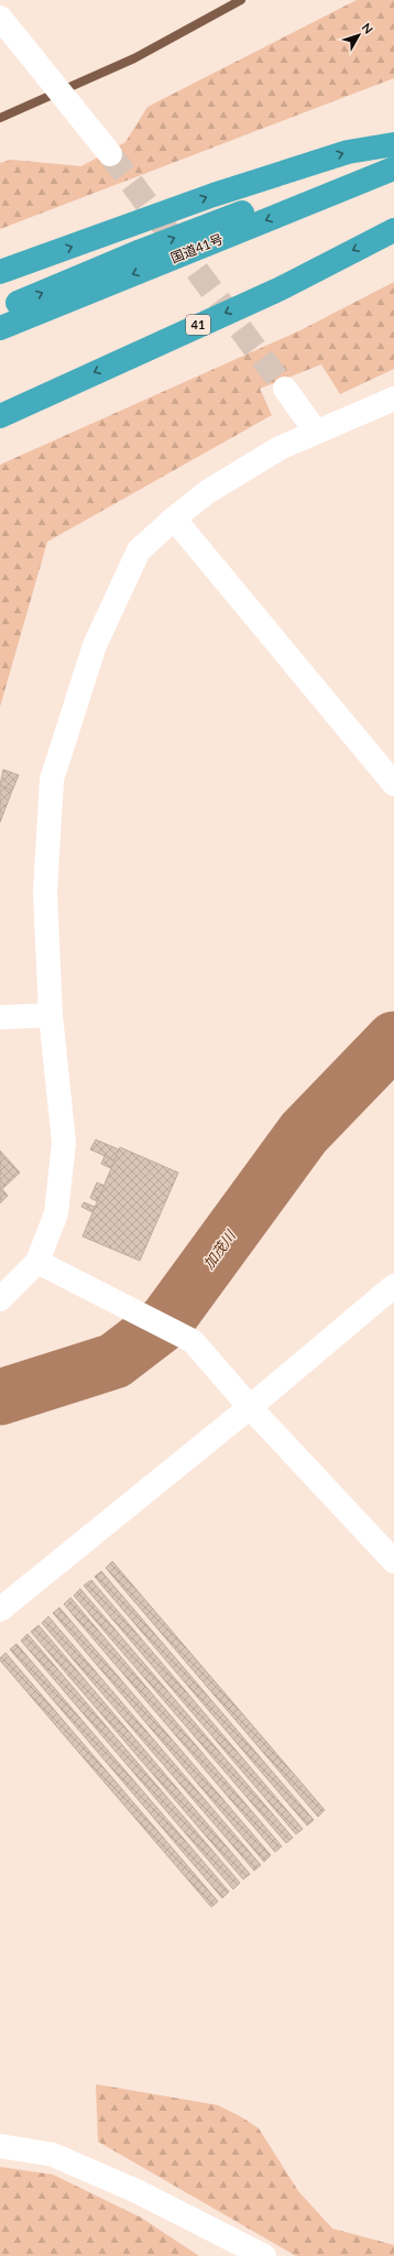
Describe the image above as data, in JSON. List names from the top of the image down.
{
  "streets": {
    "highway": ["国道41号", "41"]
  },
  "water": ["加茂川"],
  "north": "top right"
}
